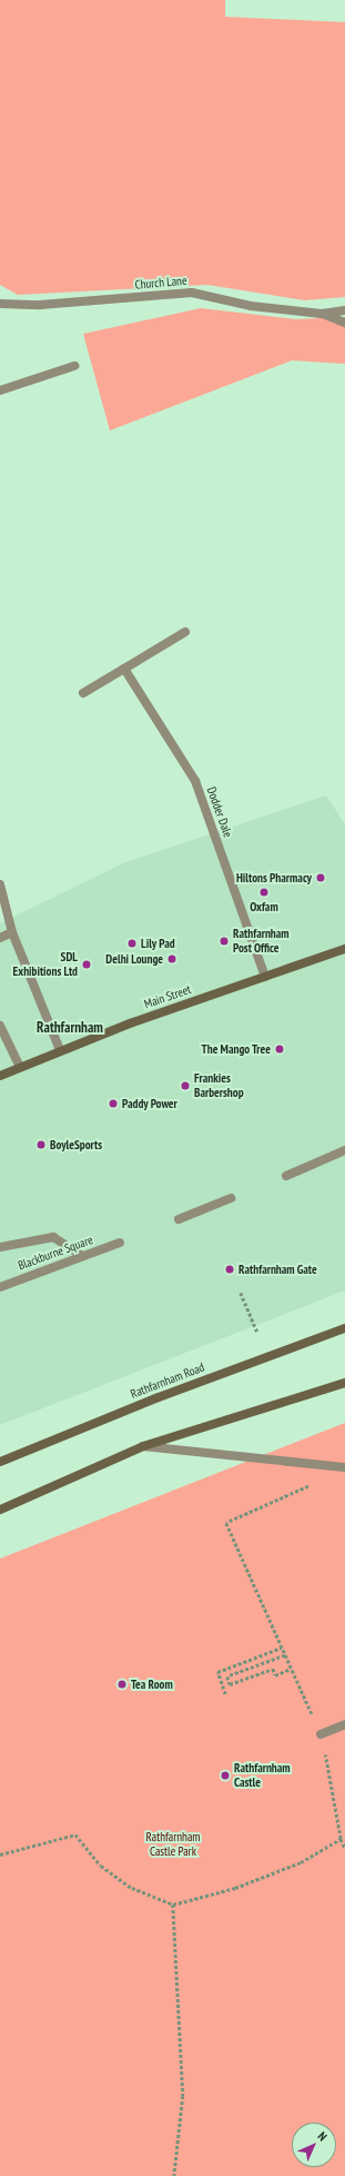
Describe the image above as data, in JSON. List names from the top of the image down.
{
  "streets": {
    "main road": ["Main Street", "Rathfarnham Road"],
    "street": ["Church Lane", "Dodder Dale", "Blackburne Square"]
  },
  "crossings": [
    ["Dodder Dale", "Main Street"]
  ],
  "districts": ["Rathfarnham"],
  "parks": ["Rathfarnham Castle Park"],
  "places": [
    "Hiltons Pharmacy",
    "Oxfam",
    "Rathfarnham Post Office",
    "Lily Pad",
    "Delhi Lounge",
    "SDL Exhibitions Ltd",
    "The Mango Tree",
    "Frankies Barbershop",
    "Paddy Power",
    "BoyleSports",
    "Rathfarnham Gate",
    "Tea Room",
    "Rathfarnham Castle"
  ],
  "north": "top right"
}
